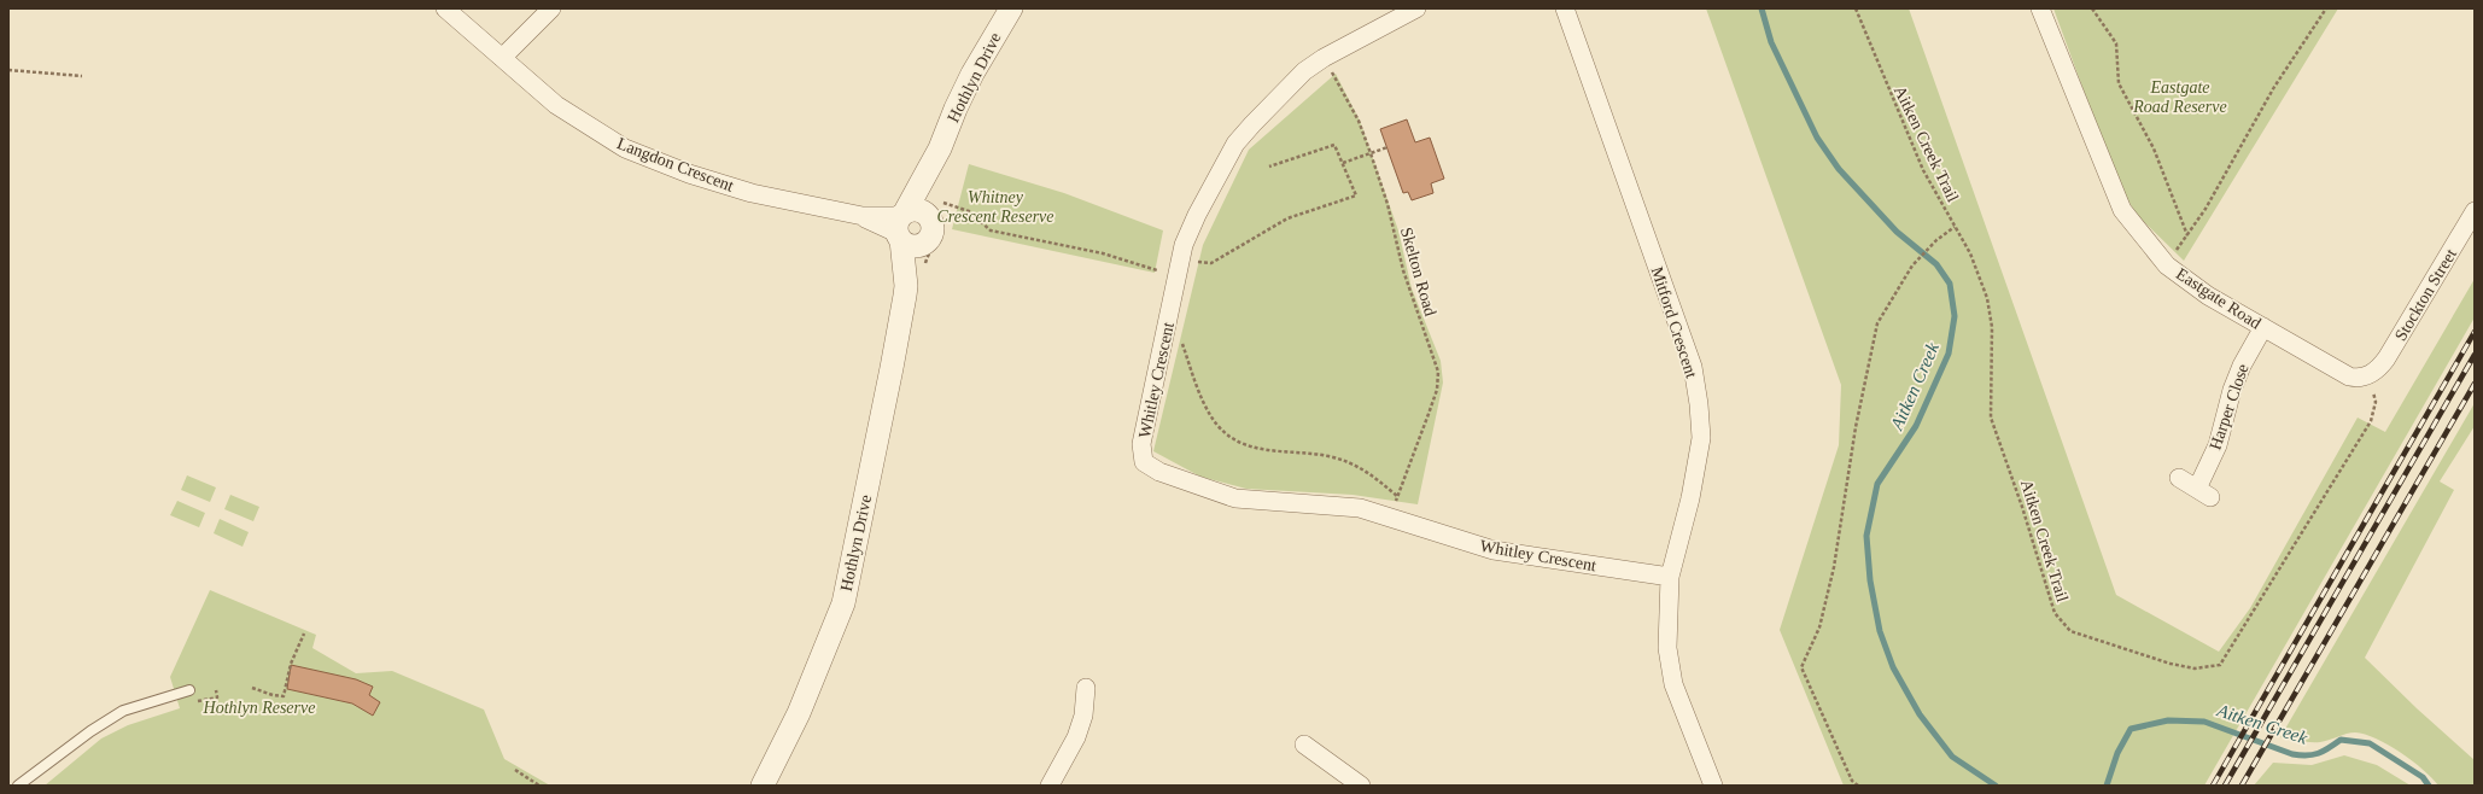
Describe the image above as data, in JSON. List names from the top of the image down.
{
  "streets": {
    "street": [
      "Hothlyn Drive",
      "Langdon Crescent",
      "Stockton Street",
      "Eastgate Road",
      "Mitford Crescent",
      "Whitley Crescent",
      "Harper Close"
    ],
    "path": ["Aitken Creek Trail", "Skelton Road"]
  },
  "crossings": [
    ["Hothlyn Drive", "Langdon Crescent"],
    ["Aitken Creek Trail", "Stockton Street"],
    ["Aitken Creek Trail", "Eastgate Road"],
    ["Skelton Road", "Whitley Crescent"],
    ["Stockton Street", "Eastgate Road"],
    ["Eastgate Road", "Harper Close"],
    ["Mitford Crescent", "Whitley Crescent"]
  ],
  "water": ["Aitken Creek"],
  "parks": ["Eastgate Road Reserve", "Whitney Crescent Reserve", "Hothlyn Reserve"]
}
